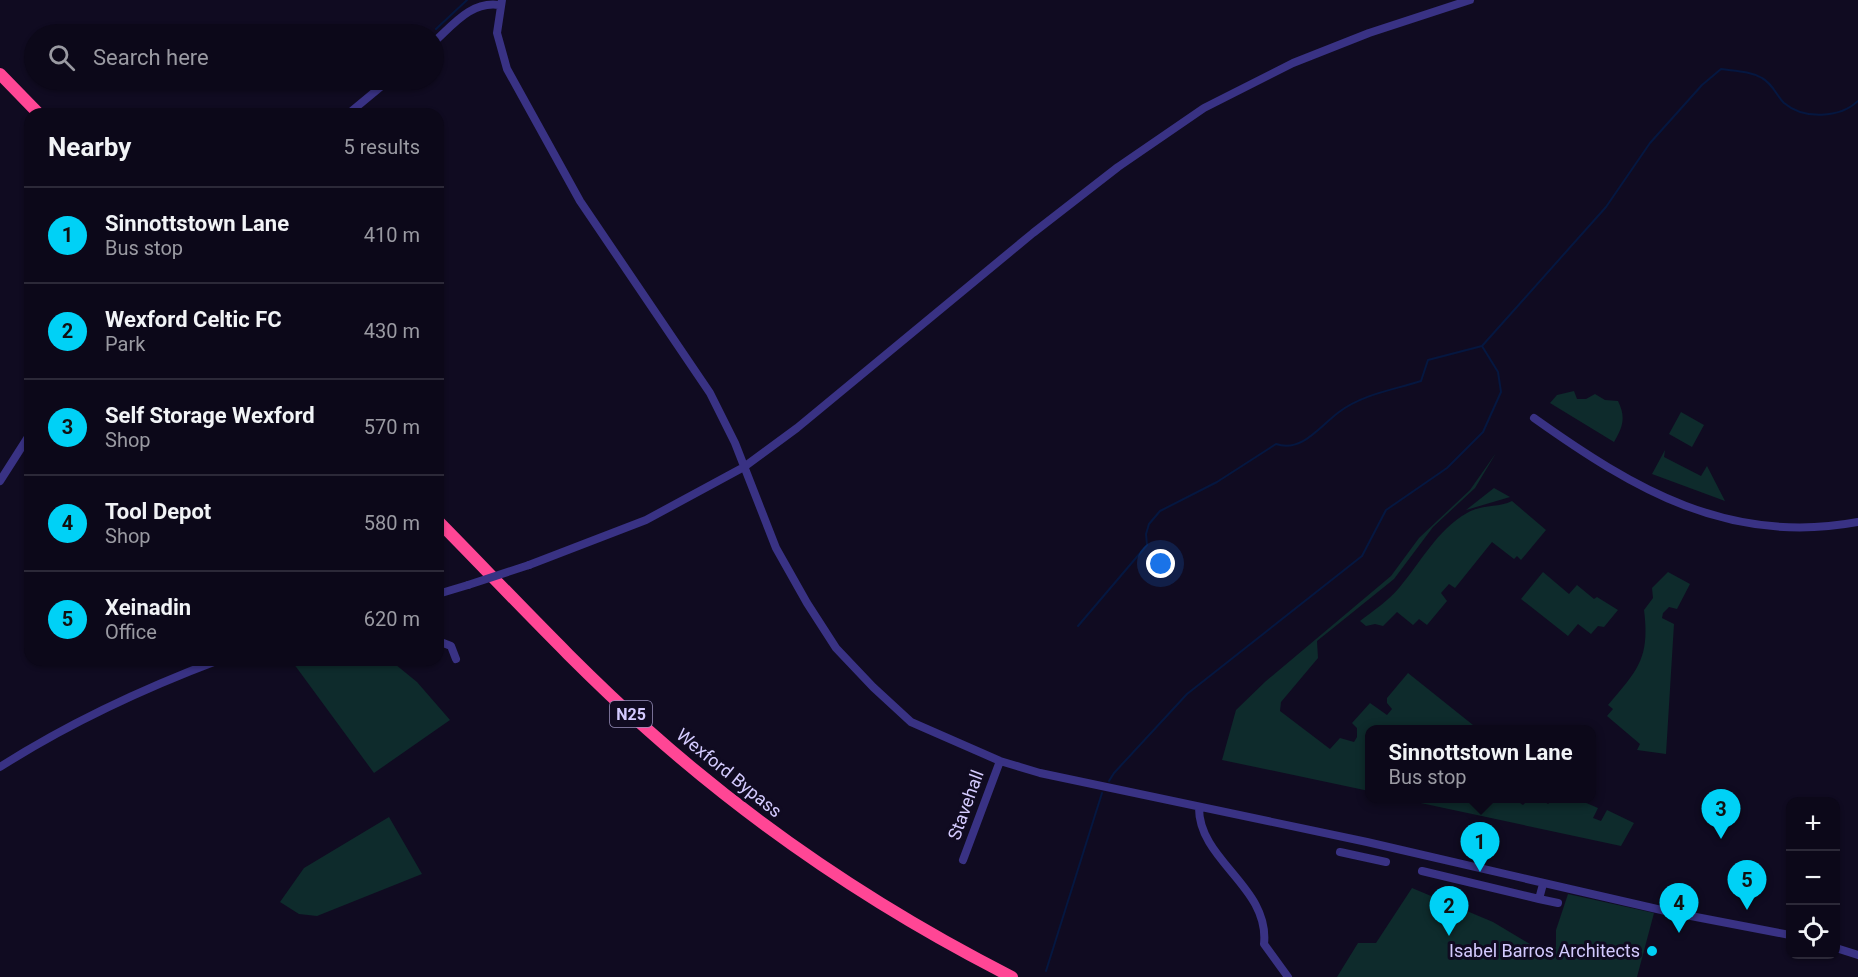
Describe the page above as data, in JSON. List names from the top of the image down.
{
  "streets": {
    "highway": ["N25", "Wexford Bypass"],
    "street": ["Stavehall"]
  },
  "places": ["Isabel Barros Architects"],
  "page": {
    "search": "Search here",
    "heading": ["Nearby", "5 results"],
    "list": [
      {
        "mark": "1",
        "name": "Sinnottstown Lane",
        "note": "Bus stop",
        "value": "410 m"
      },
      {
        "mark": "2",
        "name": "Wexford Celtic FC",
        "note": "Park",
        "value": "430 m"
      },
      {
        "mark": "3",
        "name": "Self Storage Wexford",
        "note": "Shop",
        "value": "570 m"
      },
      {
        "mark": "4",
        "name": "Tool Depot",
        "note": "Shop",
        "value": "580 m"
      },
      {
        "mark": "5",
        "name": "Xeinadin",
        "note": "Office",
        "value": "620 m"
      }
    ],
    "popup": ["Sinnottstown Lane", "Bus stop"],
    "pins": [
      "3",
      "1",
      "5",
      "4",
      "2"
    ],
    "map_buttons": ["+", "−"]
  }
}
